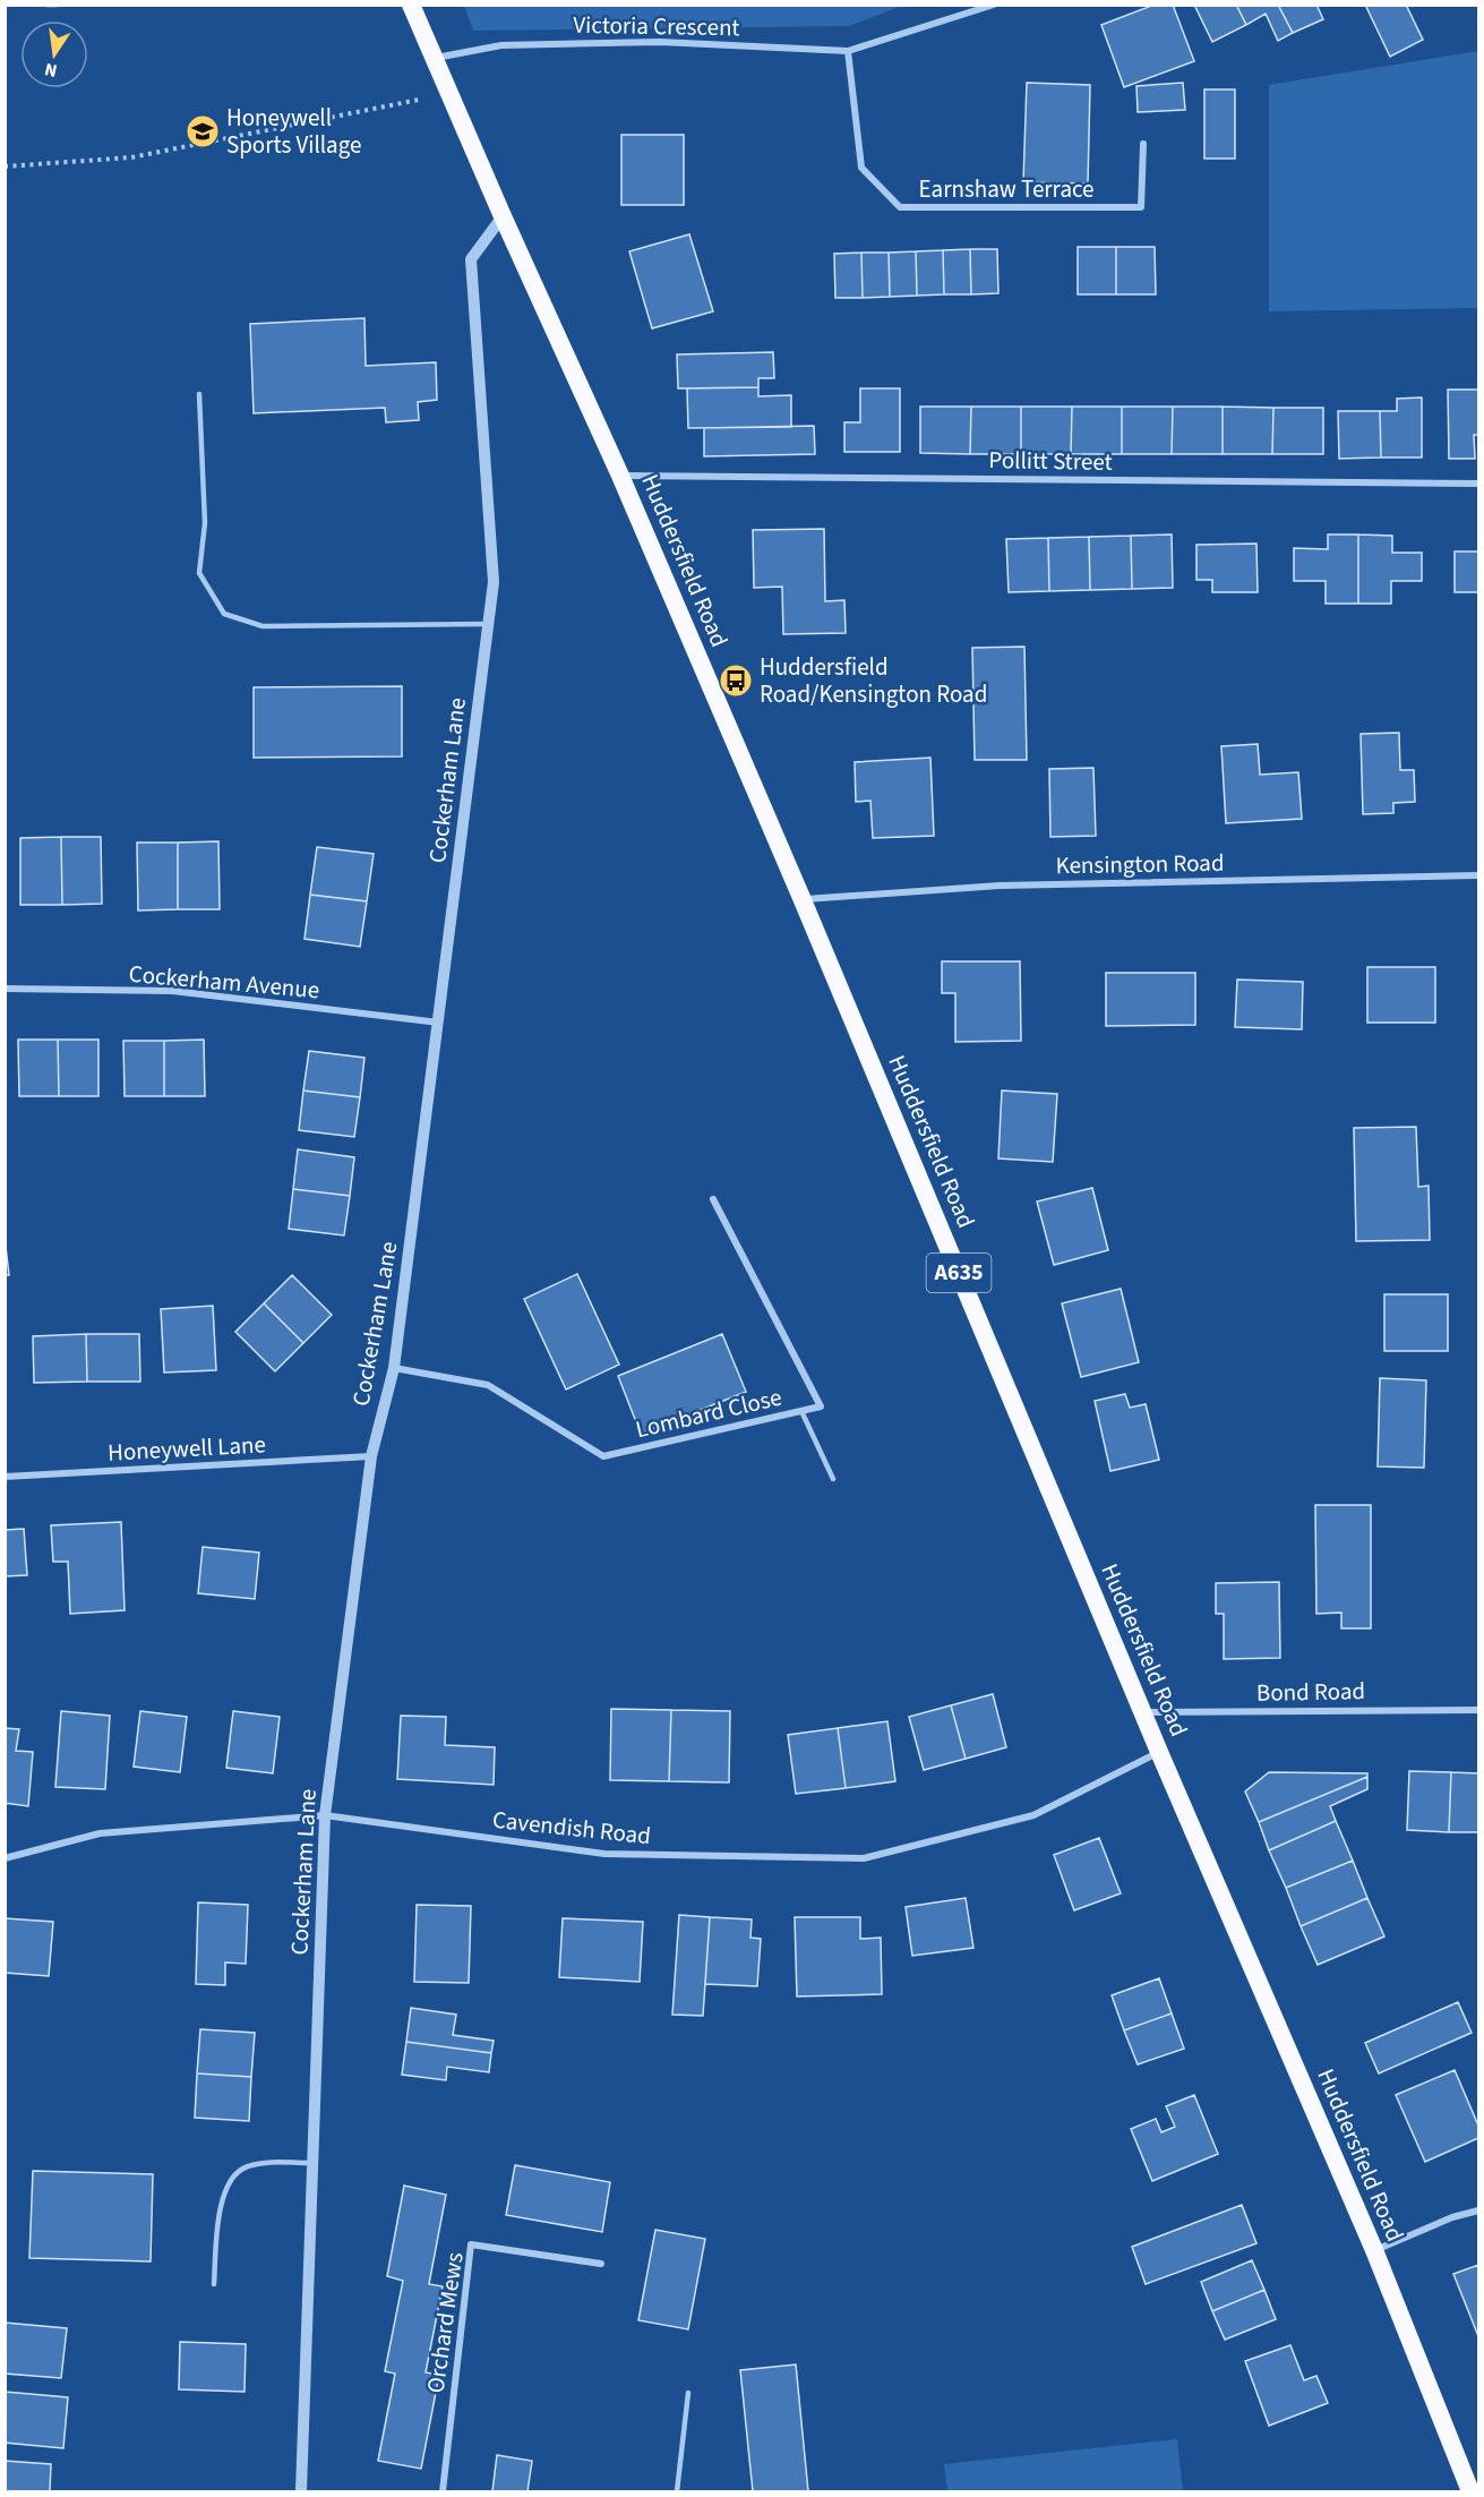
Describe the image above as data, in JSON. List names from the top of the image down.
{
  "streets": {
    "highway": ["Huddersfield Road", "A635"],
    "street": [
      "Victoria Crescent",
      "Earnshaw Terrace",
      "Pollitt Street",
      "Cockerham Lane",
      "Kensington Road",
      "Cockerham Avenue",
      "Lombard Close",
      "Honeywell Lane",
      "Bond Road",
      "Cavendish Road",
      "Orchard Mews"
    ]
  },
  "crossings": [
    ["Victoria Crescent", "Earnshaw Terrace"],
    ["Victoria Crescent", "Huddersfield Road"],
    ["Pollitt Street", "Huddersfield Road"],
    ["Huddersfield Road", "Cockerham Lane"],
    ["Huddersfield Road", "Kensington Road"],
    ["Huddersfield Road", "Bond Road"],
    ["Huddersfield Road", "Cavendish Road"],
    ["Cockerham Lane", "Cockerham Avenue"],
    ["Cockerham Lane", "Lombard Close"],
    ["Cockerham Lane", "Honeywell Lane"],
    ["Cockerham Lane", "Cavendish Road"]
  ],
  "places": {
    "school or university": ["Honeywell Sports Village"],
    "bus stop": ["Huddersfield Road/Kensington Road"]
  },
  "north": "bottom"
}
